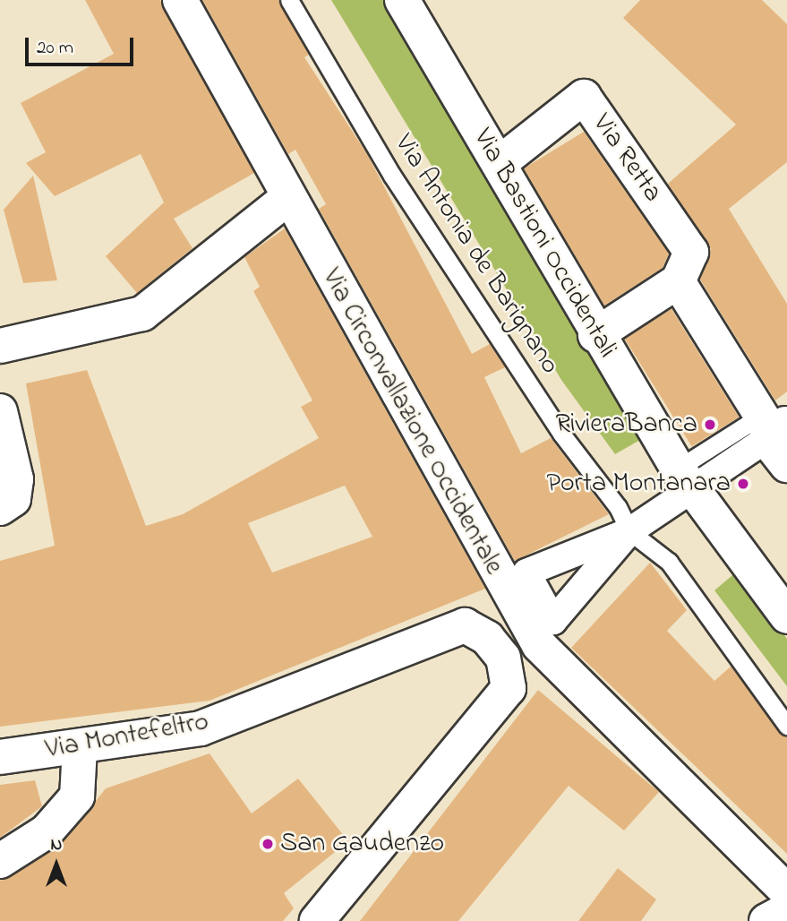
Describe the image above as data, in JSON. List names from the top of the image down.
{
  "streets": {
    "street": [
      "Via Retta",
      "Via Bastioni Occidentali",
      "Via Circonvallazione Occidentale",
      "Via Montefeltro"
    ],
    "lane": ["Via Antonia de Barignano"]
  },
  "crossings": [
    ["Via Retta", "Via Bastioni Occidentali"]
  ],
  "places": ["RivieraBanca", "Porta Montanara", "San Gaudenzo"],
  "scale_bar": "20 m",
  "north": "top"
}
